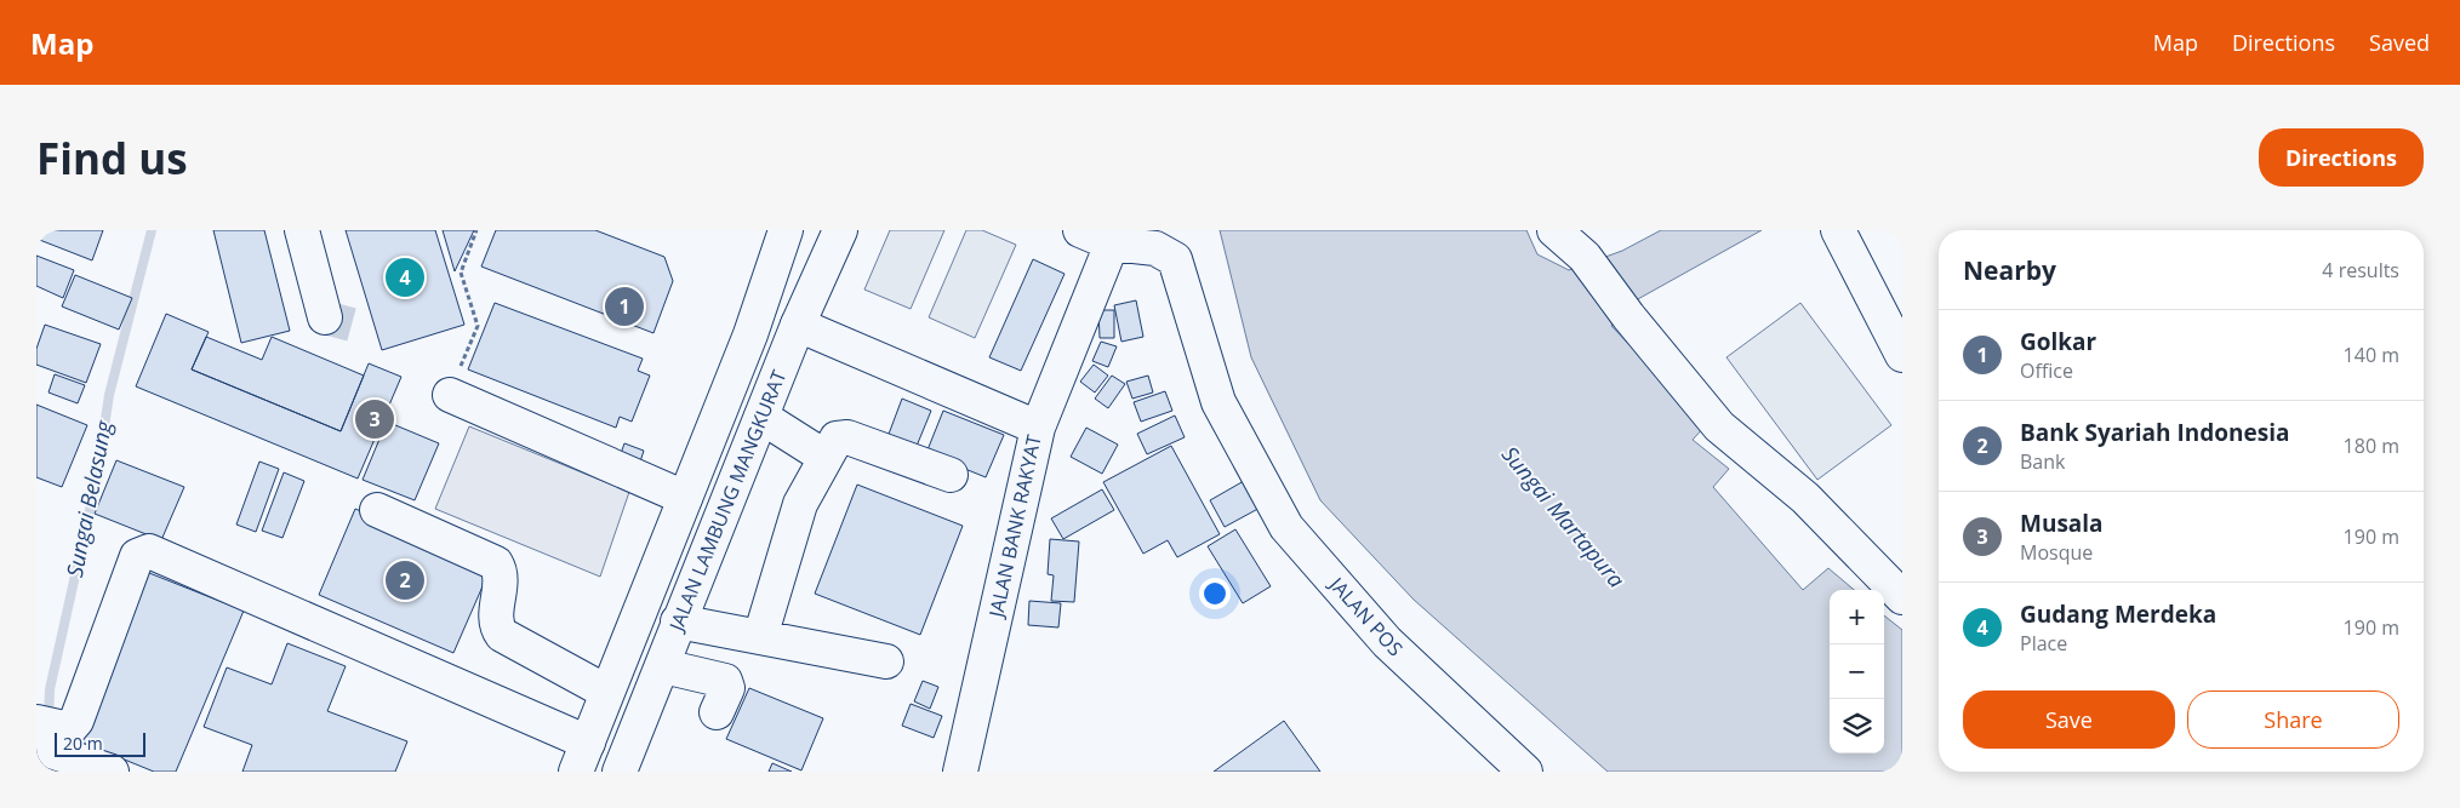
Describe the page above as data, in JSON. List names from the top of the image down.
{
  "streets": {
    "main road": ["JALAN LAMBUNG MANGKURAT", "JALAN BANK RAKYAT", "JALAN POS"]
  },
  "crossings": [
    ["JALAN LAMBUNG MANGKURAT", "JALAN BANK RAKYAT"]
  ],
  "water": ["Sungai Belasung", "Sungai Martapura"],
  "scale_bar": "20 m",
  "page": {
    "header": "Map",
    "nav": ["Map", "Directions", "Saved"],
    "buttons": [
      "Directions",
      ["Save", "Share"]
    ],
    "title": "Find us",
    "heading": ["Nearby", "4 results"],
    "pins": [
      "4",
      "1",
      "3",
      "2"
    ],
    "list": [
      {
        "mark": "1",
        "name": "Golkar",
        "note": "Office",
        "value": "140 m"
      },
      {
        "mark": "2",
        "name": "Bank Syariah Indonesia",
        "note": "Bank",
        "value": "180 m"
      },
      {
        "mark": "3",
        "name": "Musala",
        "note": "Mosque",
        "value": "190 m"
      },
      {
        "mark": "4",
        "name": "Gudang Merdeka",
        "note": "Place",
        "value": "190 m"
      }
    ],
    "map_buttons": ["+", "−"],
    "scale": "20 m"
  }
}
